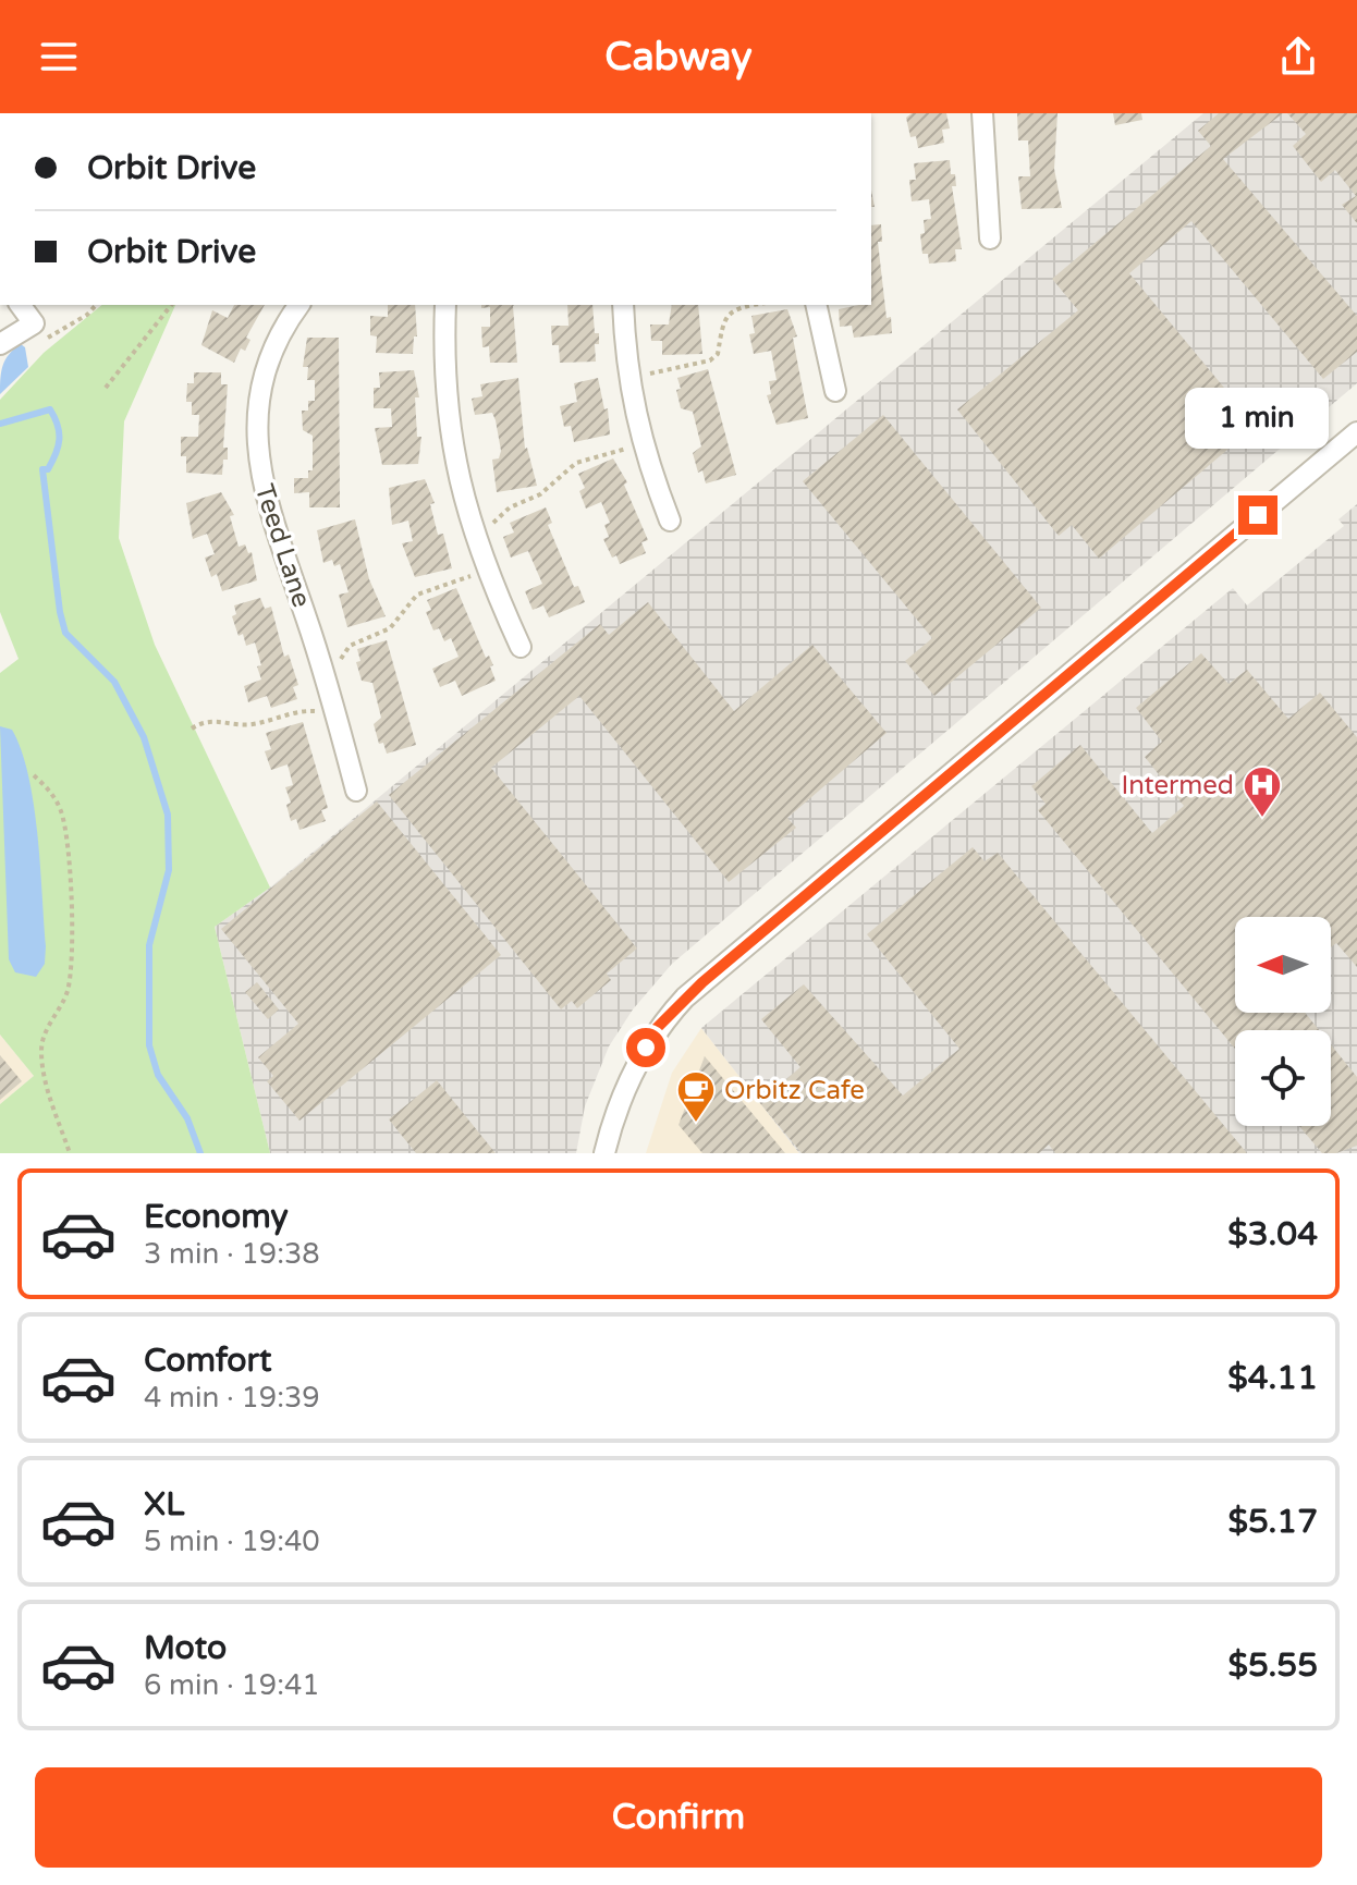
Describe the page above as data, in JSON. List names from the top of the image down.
{
  "streets": {
    "street": ["Teed Lane"]
  },
  "places": {
    "hospital": ["Intermed"],
    "cafe": ["Orbitz Cafe"]
  },
  "north": "left",
  "page": {
    "header": "Cabway",
    "banner": ["Orbit Drive", "Orbit Drive"],
    "bubble": "1 min",
    "list": [
      {
        "name": "Economy",
        "note": "3 min · 19:38",
        "value": "$3.04"
      },
      {
        "name": "Comfort",
        "note": "4 min · 19:39",
        "value": "$4.11"
      },
      {
        "name": "XL",
        "note": "5 min · 19:40",
        "value": "$5.17"
      },
      {
        "name": "Moto",
        "note": "6 min · 19:41",
        "value": "$5.55"
      }
    ],
    "buttons": "Confirm"
  }
}
